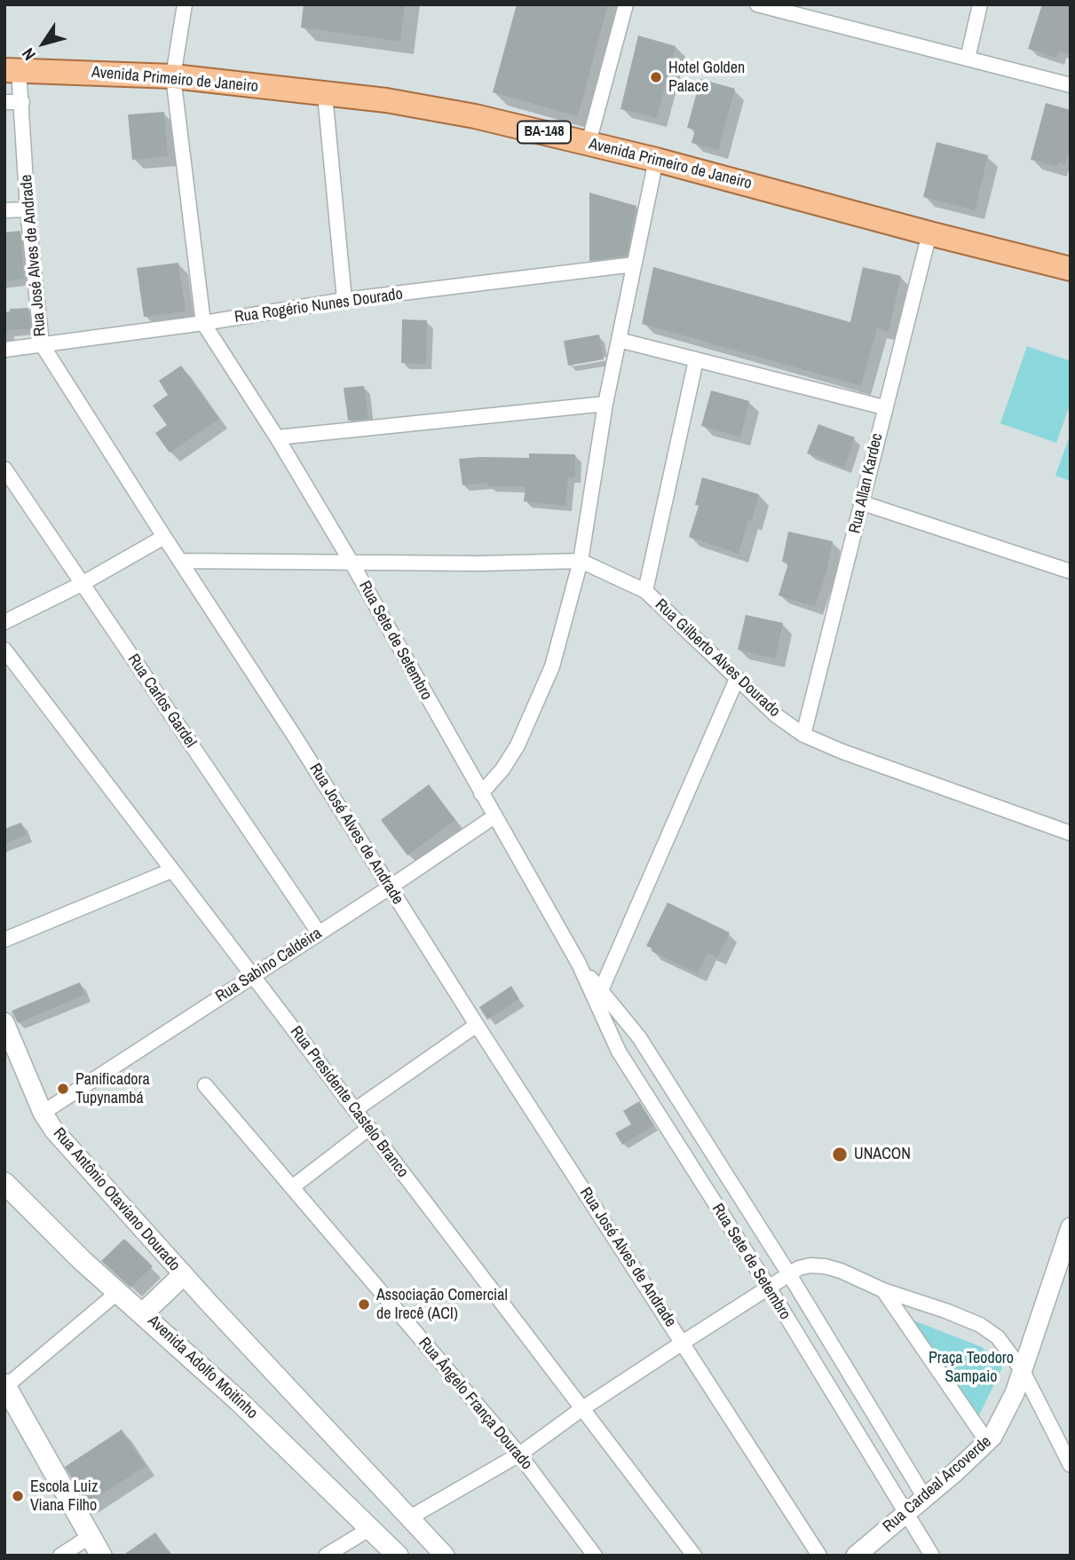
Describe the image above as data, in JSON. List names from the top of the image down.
{
  "streets": {
    "main road": ["Avenida Primeiro de Janeiro", "BA-148", "Avenida Adolfo Moitinho"],
    "street": [
      "Rua José Alves de Andrade",
      "Rua Rogério Nunes Dourado",
      "Rua Allan Kardec",
      "Rua Sete de Setembro",
      "Rua Gilberto Alves Dourado",
      "Rua Carlos Gardel",
      "Rua Sabino Caldeira",
      "Rua Presidente Castelo Branco",
      "Rua Antônio Otaviano Dourado",
      "Rua Ângelo França Dourado",
      "Rua Cardeal Arcoverde"
    ]
  },
  "crossings": [
    ["Avenida Primeiro de Janeiro", "Rua José Alves de Andrade"],
    ["Avenida Primeiro de Janeiro", "Rua Allan Kardec"],
    ["Rua José Alves de Andrade", "Rua Rogério Nunes Dourado"],
    ["Rua José Alves de Andrade", "Rua Gilberto Alves Dourado"],
    ["Rua José Alves de Andrade", "Rua Sabino Caldeira"],
    ["Rua Rogério Nunes Dourado", "Rua Sete de Setembro"],
    ["Rua Allan Kardec", "Rua Gilberto Alves Dourado"],
    ["Rua Sete de Setembro", "Rua Gilberto Alves Dourado"],
    ["Rua Sete de Setembro", "Rua Sabino Caldeira"],
    ["Rua Sete de Setembro", "Rua Cardeal Arcoverde"],
    ["Rua Carlos Gardel", "Rua Sabino Caldeira"],
    ["Rua Sabino Caldeira", "Rua Presidente Castelo Branco"],
    ["Rua Sabino Caldeira", "Rua Antônio Otaviano Dourado"]
  ],
  "parks": ["Praça Teodoro Sampaio"],
  "places": [
    "Hotel Golden Palace",
    "Panificadora Tupynambá",
    "UNACON",
    "Associação Comercial de Irecê (ACI)",
    "Escola Luiz Viana Filho"
  ],
  "north": "bottom left"
}
